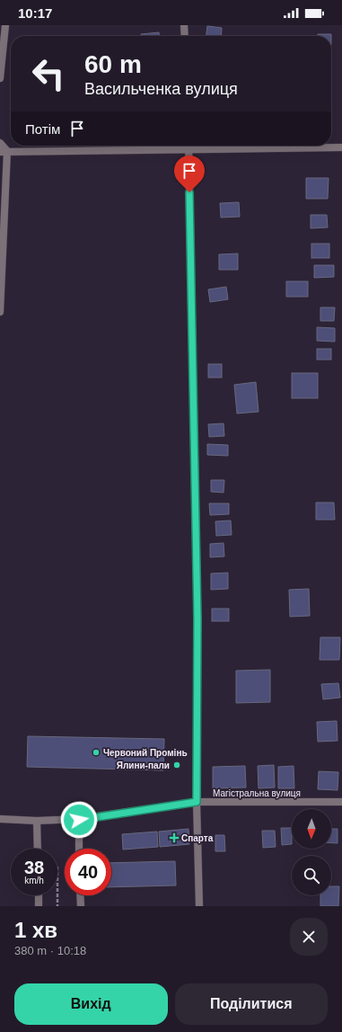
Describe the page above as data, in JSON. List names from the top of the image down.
{
  "streets": {
    "street": ["Магістральна вулиця"]
  },
  "places": {
    "other": ["Червоний Промінь", "Ялини-пали"],
    "health": ["Спарта"]
  },
  "north": "bottom",
  "page": {
    "status": "10:17",
    "turn": ["60 m", "Васильченка вулиця"],
    "then": "Потім",
    "speed": "38 km/h",
    "limit": "40",
    "heading": ["1 хв", "380 m · 10:18"],
    "buttons": ["Вихід", "Поділитися"]
  }
}
